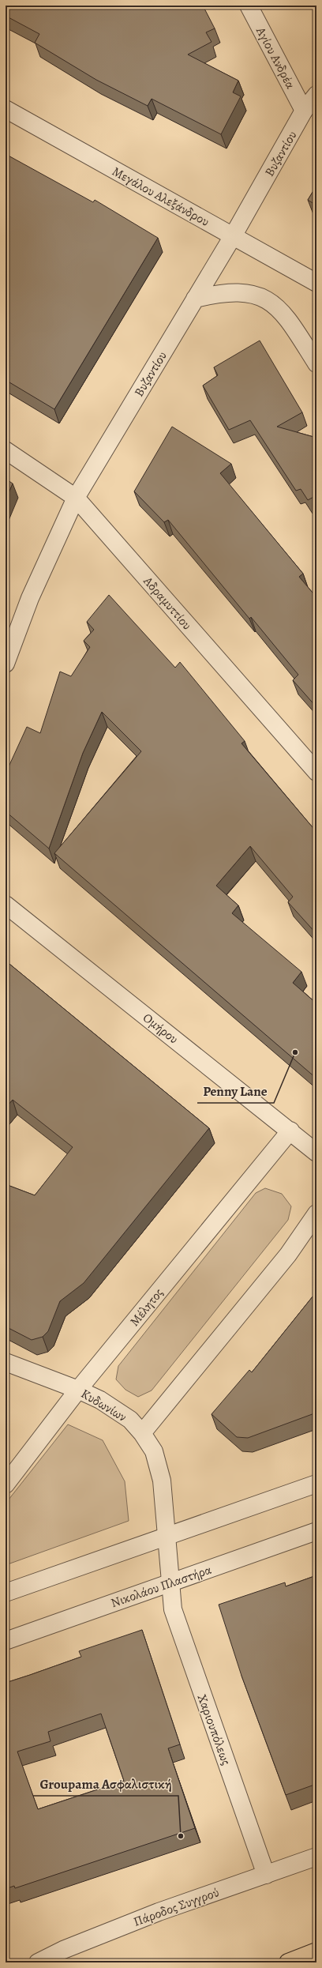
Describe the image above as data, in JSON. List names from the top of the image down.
{
  "streets": {
    "street": [
      "Αγίου Ανδρέα",
      "Βυζαντίου",
      "Μεγάλου Αλεξάνδρου",
      "Αδραμυττίου",
      "Ομήρου",
      "Μέλητος",
      "Κυδωνίων",
      "Νικολάου Πλαστήρα",
      "Χαριουπόλεως",
      "Πάροδος Συγγρού"
    ]
  },
  "crossings": [
    ["Αγίου Ανδρέα", "Βυζαντίου"],
    ["Βυζαντίου", "Μεγάλου Αλεξάνδρου"],
    ["Βυζαντίου", "Αδραμυττίου"],
    ["Ομήρου", "Μέλητος"],
    ["Μέλητος", "Κυδωνίων"],
    ["Κυδωνίων", "Νικολάου Πλαστήρα"],
    ["Κυδωνίων", "Χαριουπόλεως"],
    ["Νικολάου Πλαστήρα", "Χαριουπόλεως"],
    ["Χαριουπόλεως", "Πάροδος Συγγρού"]
  ],
  "places": ["Penny Lane", "Groupama Ασφαλιστική"]
}
